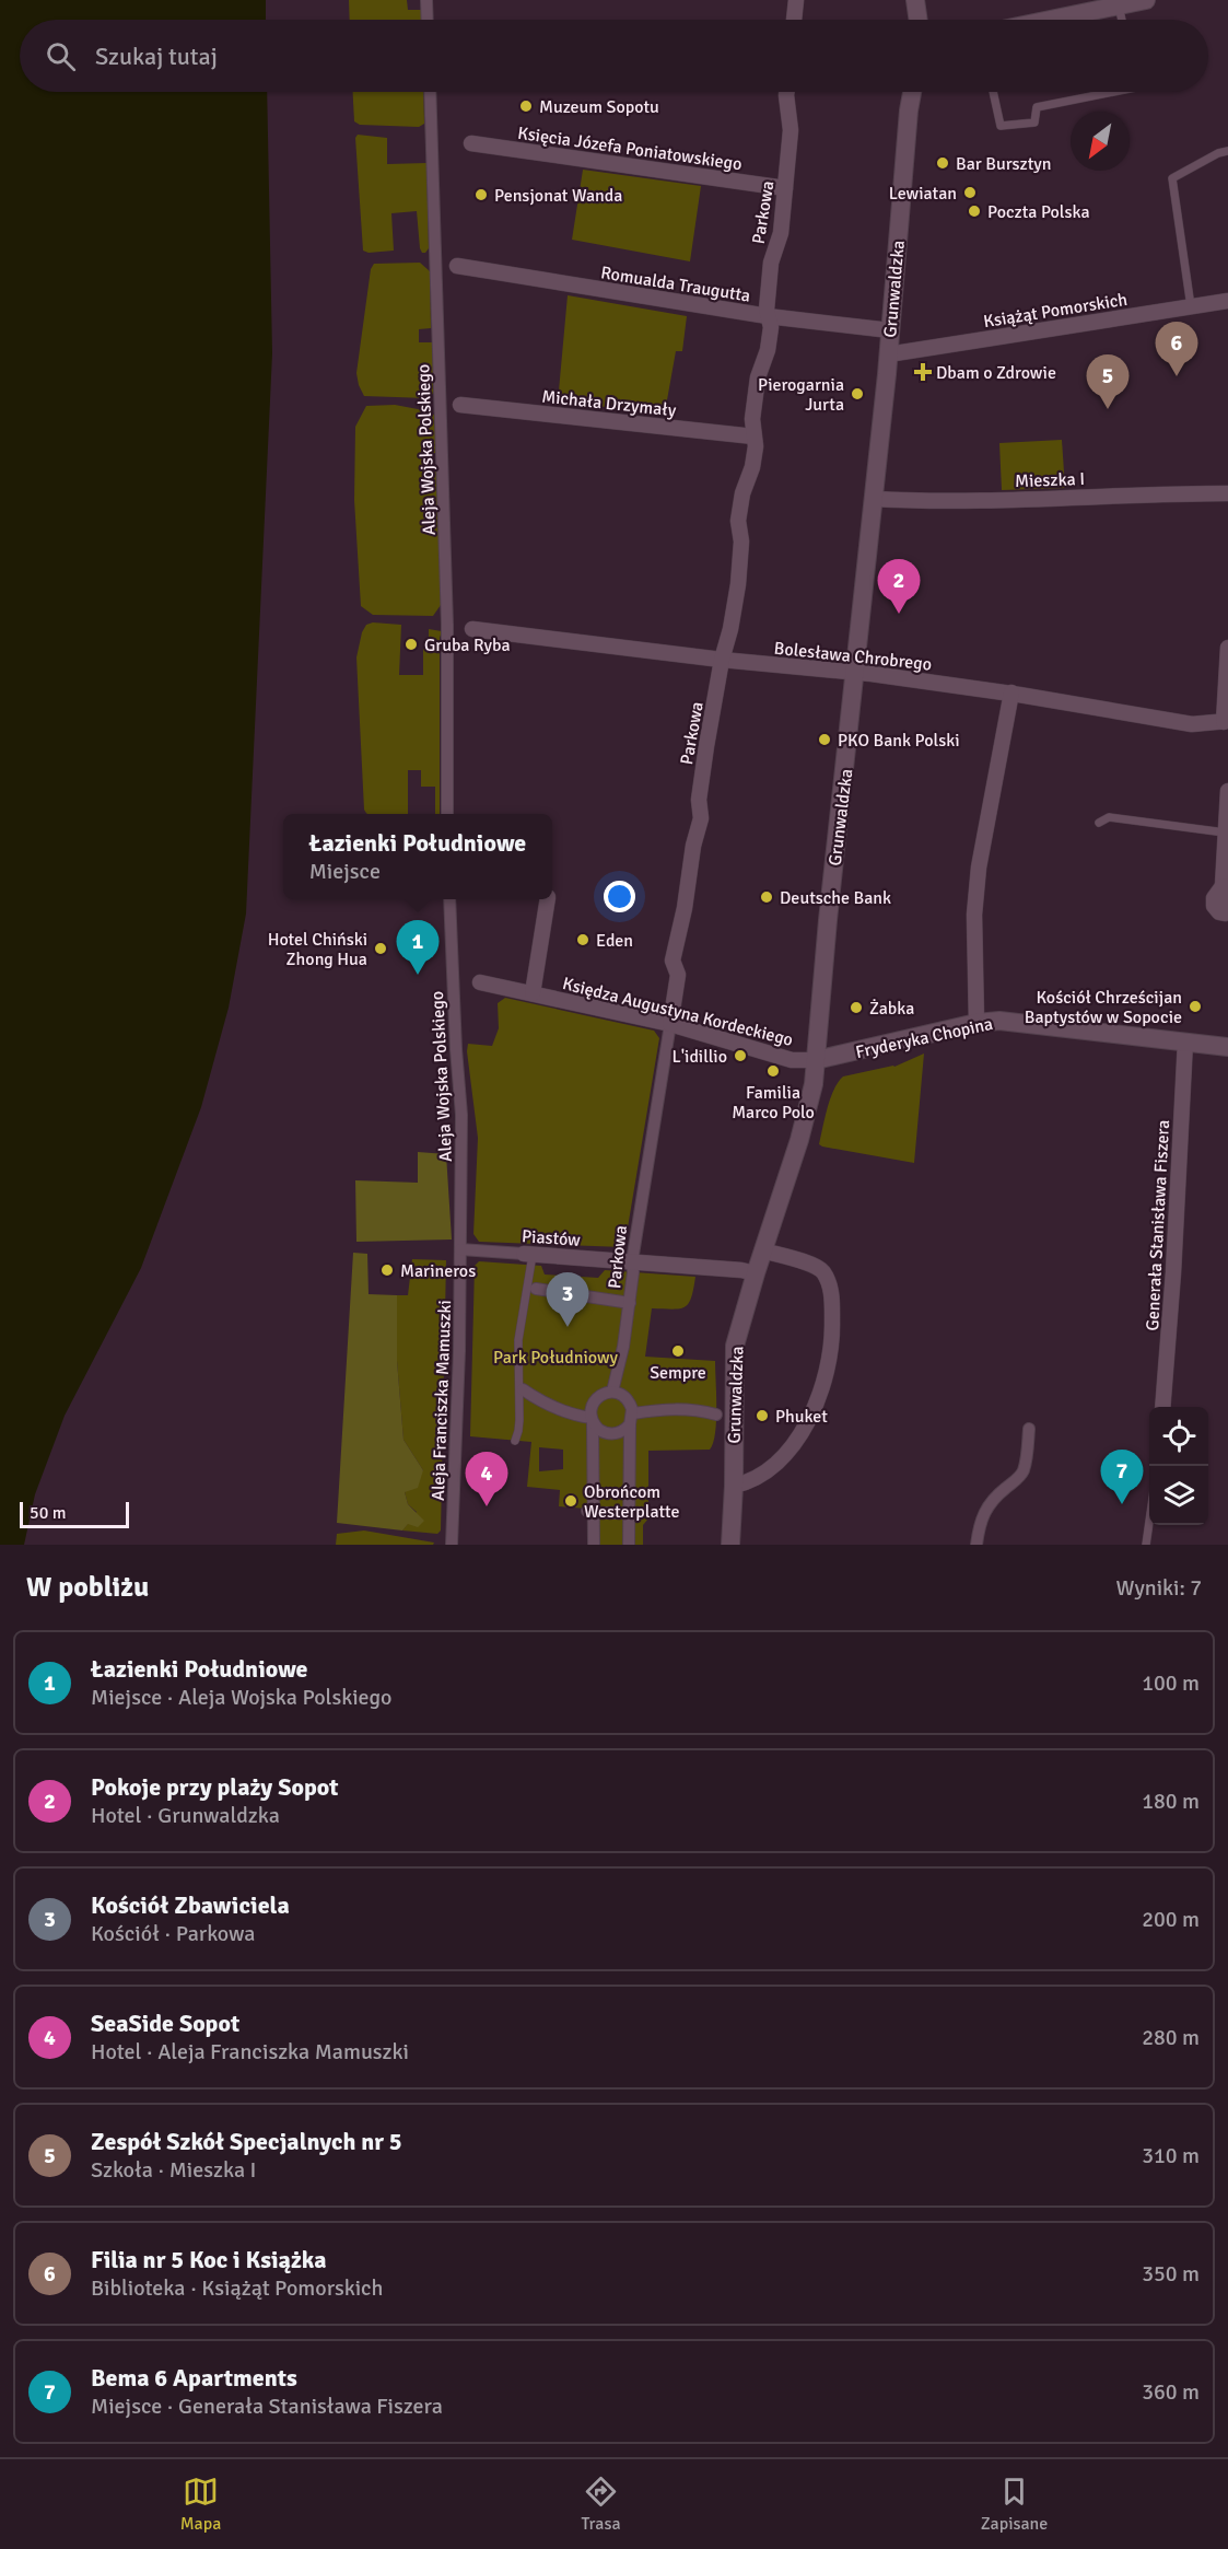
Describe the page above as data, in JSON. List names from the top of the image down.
{
  "streets": {
    "street": [
      "Księcia Józefa Poniatowskiego",
      "Parkowa",
      "Romualda Traugutta",
      "Grunwaldzka",
      "Książąt Pomorskich",
      "Michała Drzymały",
      "Aleja Wojska Polskiego",
      "Mieszka I",
      "Bolesława Chrobrego",
      "Księdza Augustyna Kordeckiego",
      "Fryderyka Chopina",
      "Generała Stanisława Fiszera",
      "Piastów",
      "Aleja Franciszka Mamuszki"
    ]
  },
  "crossings": [
    ["Księcia Józefa Poniatowskiego", "Parkowa"],
    ["Parkowa", "Romualda Traugutta"],
    ["Parkowa", "Michała Drzymały"],
    ["Parkowa", "Bolesława Chrobrego"],
    ["Parkowa", "Księdza Augustyna Kordeckiego"],
    ["Parkowa", "Piastów"],
    ["Romualda Traugutta", "Grunwaldzka"],
    ["Grunwaldzka", "Książąt Pomorskich"],
    ["Grunwaldzka", "Mieszka I"],
    ["Grunwaldzka", "Bolesława Chrobrego"],
    ["Grunwaldzka", "Księdza Augustyna Kordeckiego"],
    ["Grunwaldzka", "Fryderyka Chopina"],
    ["Grunwaldzka", "Piastów"],
    ["Aleja Wojska Polskiego", "Piastów"],
    ["Aleja Wojska Polskiego", "Aleja Franciszka Mamuszki"],
    ["Księdza Augustyna Kordeckiego", "Fryderyka Chopina"],
    ["Fryderyka Chopina", "Generała Stanisława Fiszera"],
    ["Piastów", "Aleja Franciszka Mamuszki"]
  ],
  "parks": ["Park Południowy"],
  "places": {
    "other": [
      "Muzeum Sopotu",
      "Bar Bursztyn",
      "Lewiatan",
      "Pensjonat Wanda",
      "Poczta Polska",
      "Pierogarnia Jurta",
      "Gruba Ryba",
      "PKO Bank Polski",
      "Deutsche Bank",
      "Eden",
      "Hotel Chiński Zhong Hua",
      "Kościół Chrześcijan Baptystów w Sopocie",
      "Żabka",
      "L'idillio",
      "Familia Marco Polo",
      "Marineros",
      "Sempre",
      "Phuket",
      "Obrońcom Westerplatte"
    ],
    "health": ["Dbam o Zdrowie"]
  },
  "scale_bar": "50 m",
  "north": "bottom left",
  "page": {
    "search": "Szukaj tutaj",
    "pins": [
      "6",
      "5",
      "2",
      "1",
      "3",
      "7",
      "4"
    ],
    "popup": ["Łazienki Południowe", "Miejsce"],
    "scale": "50 m",
    "heading": ["W pobliżu", "Wyniki: 7"],
    "list": [
      {
        "mark": "1",
        "name": "Łazienki Południowe",
        "note": "Miejsce · Aleja Wojska Polskiego",
        "value": "100 m"
      },
      {
        "mark": "2",
        "name": "Pokoje przy plaży Sopot",
        "note": "Hotel · Grunwaldzka",
        "value": "180 m"
      },
      {
        "mark": "3",
        "name": "Kościół Zbawiciela",
        "note": "Kościół · Parkowa",
        "value": "200 m"
      },
      {
        "mark": "4",
        "name": "SeaSide Sopot",
        "note": "Hotel · Aleja Franciszka Mamuszki",
        "value": "280 m"
      },
      {
        "mark": "5",
        "name": "Zespół Szkół Specjalnych nr 5",
        "note": "Szkoła · Mieszka I",
        "value": "310 m"
      },
      {
        "mark": "6",
        "name": "Filia nr 5 Koc i Książka",
        "note": "Biblioteka · Książąt Pomorskich",
        "value": "350 m"
      },
      {
        "mark": "7",
        "name": "Bema 6 Apartments",
        "note": "Miejsce · Generała Stanisława Fiszera",
        "value": "360 m"
      }
    ],
    "nav": ["Mapa", "Trasa", "Zapisane"]
  }
}
